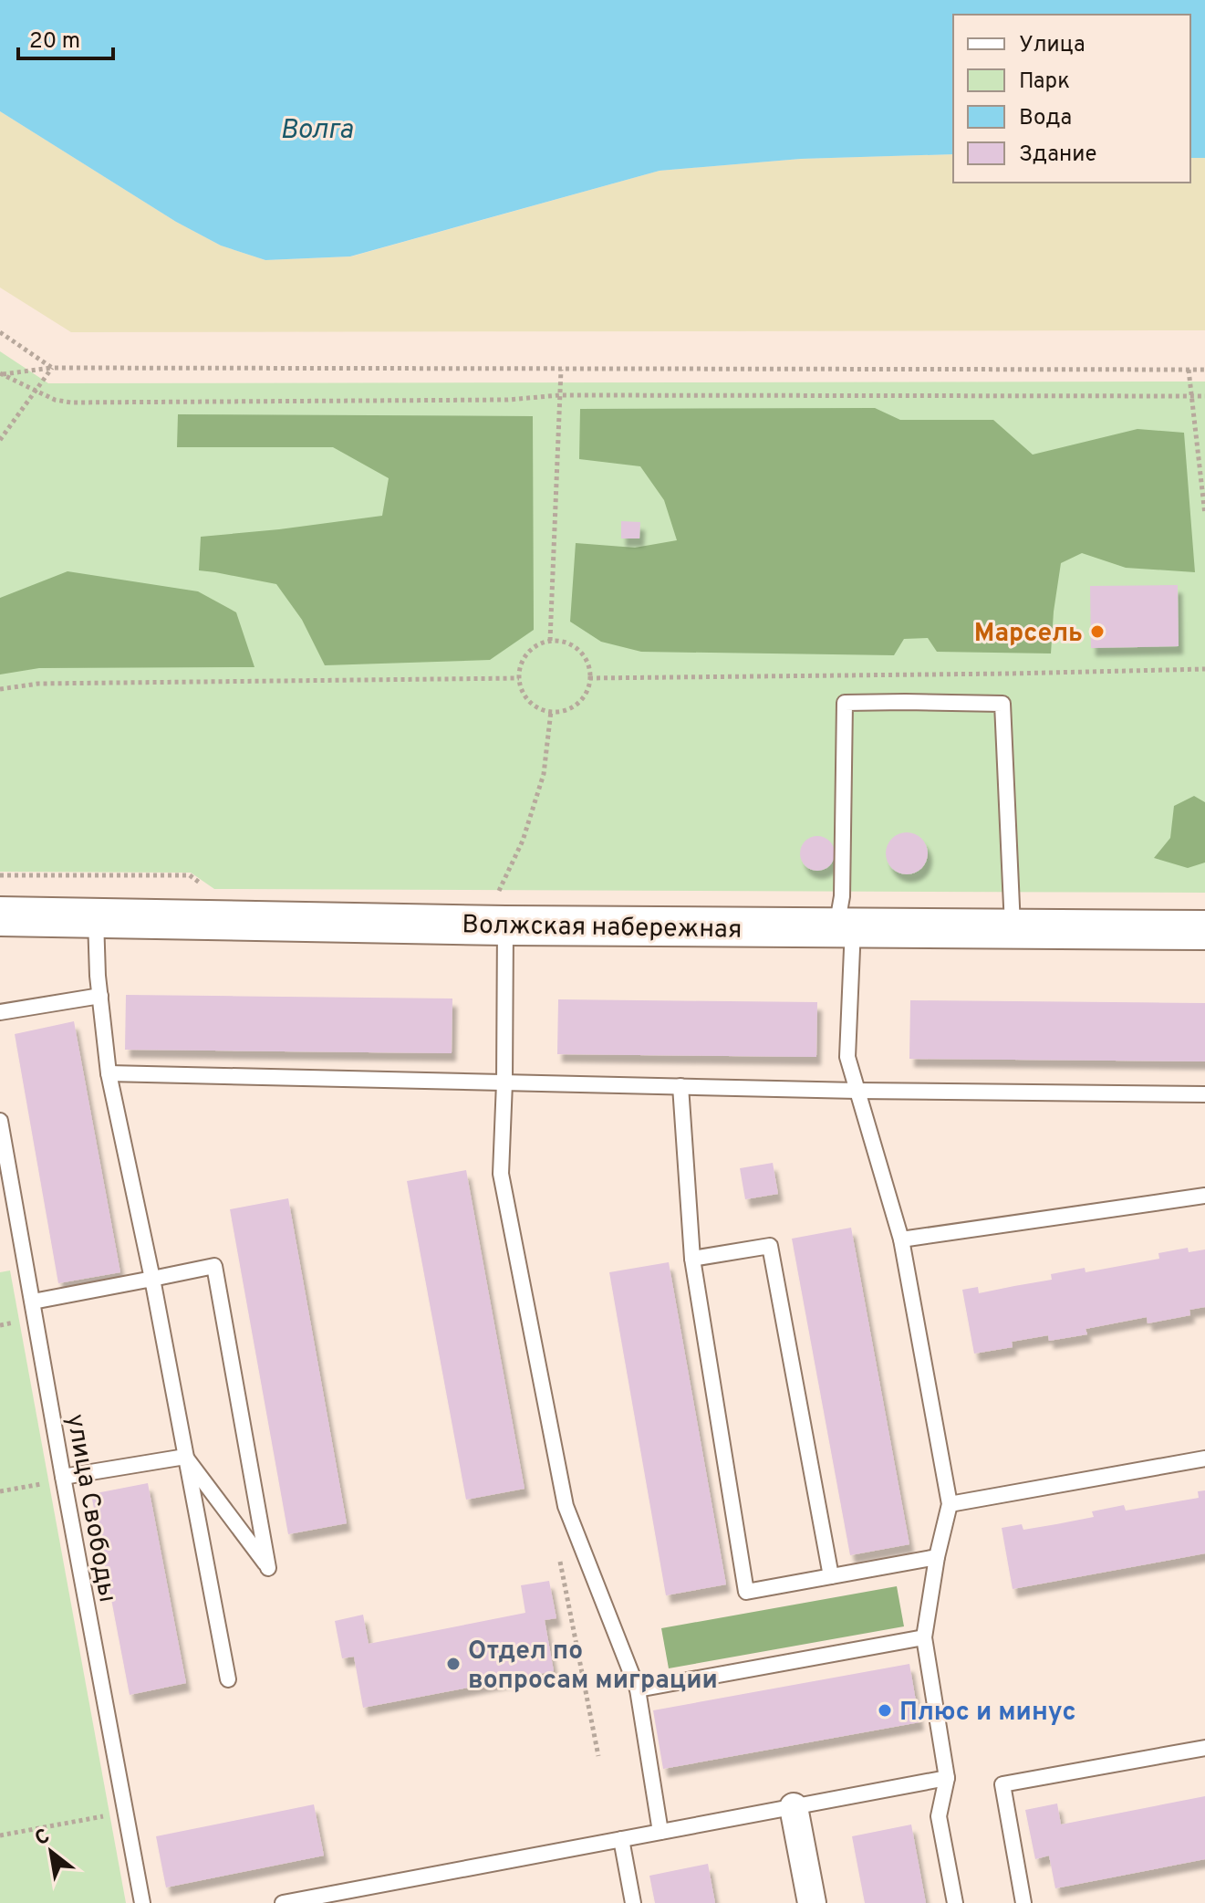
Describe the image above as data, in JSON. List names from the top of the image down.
{
  "streets": {
    "street": ["Волжская набережная"],
    "lane": ["улица Свободы"]
  },
  "water": ["Волга"],
  "places": ["Марсель", "Отдел по вопросам миграции", "Плюс и минус"],
  "legend": [
    "Улица",
    "Парк",
    "Вода",
    "Здание"
  ],
  "scale_bar": "20 m",
  "north": "top left"
}
